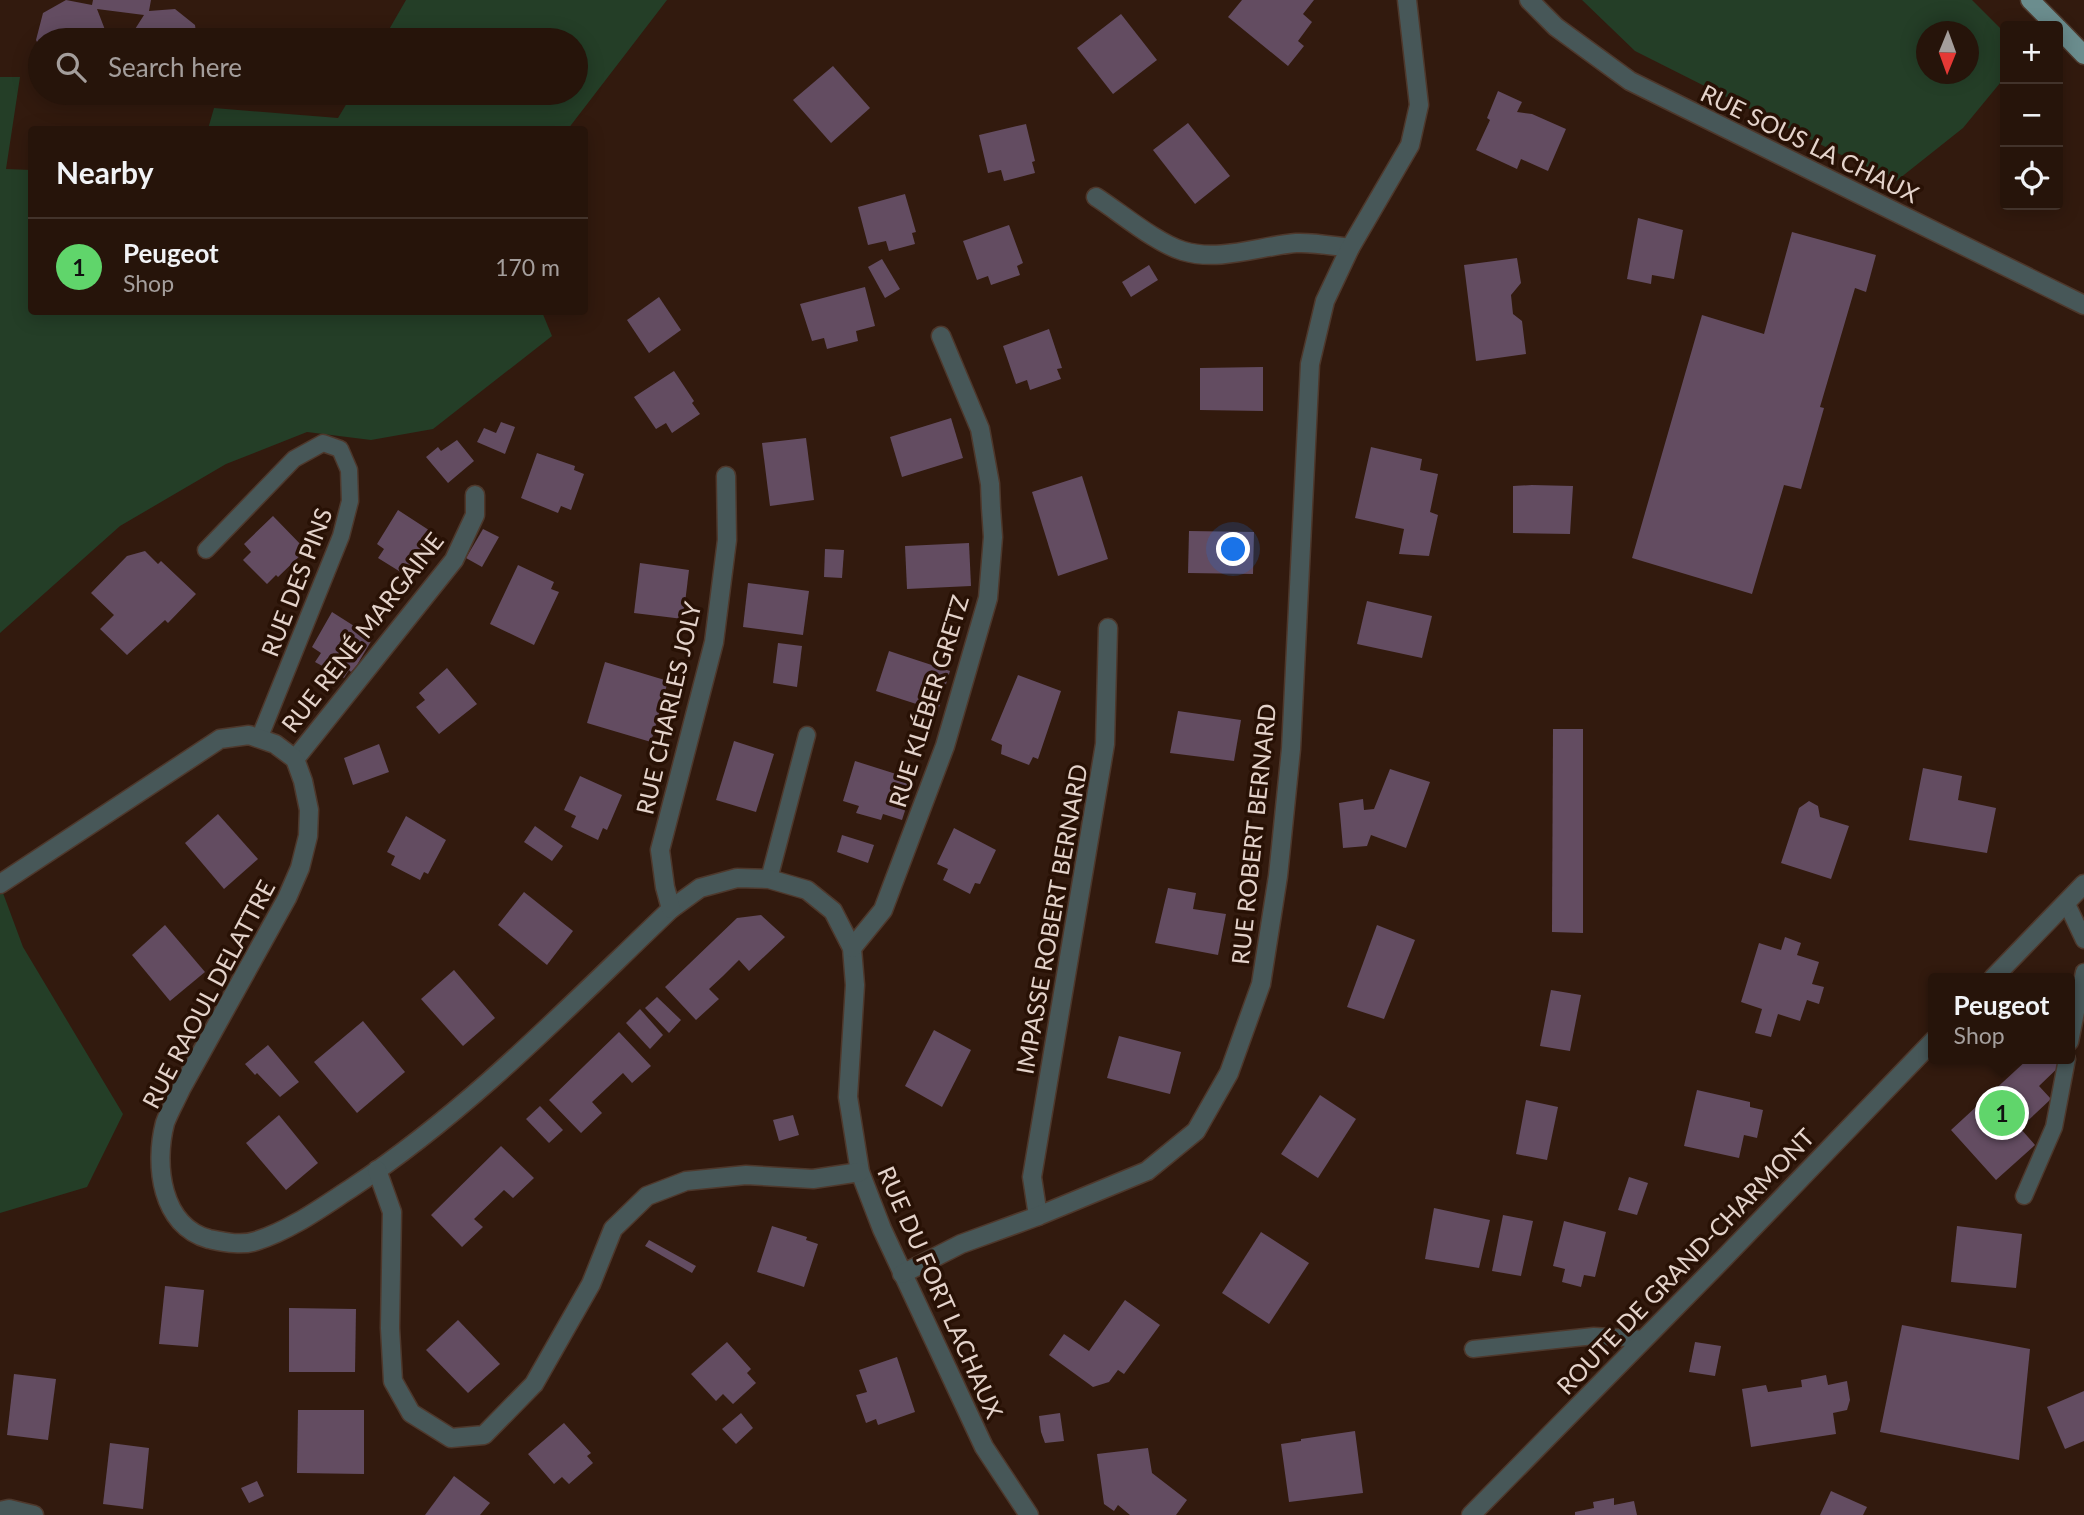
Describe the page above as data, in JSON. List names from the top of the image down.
{
  "streets": {
    "street": [
      "RUE SOUS LA CHAUX",
      "RUE RENÉ MARGAINE",
      "RUE KLÉBER GRETZ",
      "RUE CHARLES JOLY",
      "RUE ROBERT BERNARD",
      "IMPASSE ROBERT BERNARD",
      "RUE RAOUL DELATTRE",
      "ROUTE DE GRAND-CHARMONT",
      "RUE DU FORT LACHAUX"
    ],
    "lane": ["RUE DES PINS"]
  },
  "crossings": [
    ["RUE RENÉ MARGAINE", "RUE RAOUL DELATTRE"],
    ["RUE KLÉBER GRETZ", "RUE RAOUL DELATTRE"],
    ["RUE KLÉBER GRETZ", "RUE DU FORT LACHAUX"],
    ["RUE CHARLES JOLY", "RUE RAOUL DELATTRE"],
    ["RUE ROBERT BERNARD", "IMPASSE ROBERT BERNARD"],
    ["RUE ROBERT BERNARD", "RUE DU FORT LACHAUX"],
    ["RUE RAOUL DELATTRE", "RUE DU FORT LACHAUX"]
  ],
  "north": "bottom",
  "page": {
    "map_buttons": ["+", "−"],
    "search": "Search here",
    "heading": "Nearby",
    "list": [
      {
        "mark": "1",
        "name": "Peugeot",
        "note": "Shop",
        "value": "170 m"
      }
    ],
    "popup": ["Peugeot", "Shop"],
    "pins": "1"
  }
}
